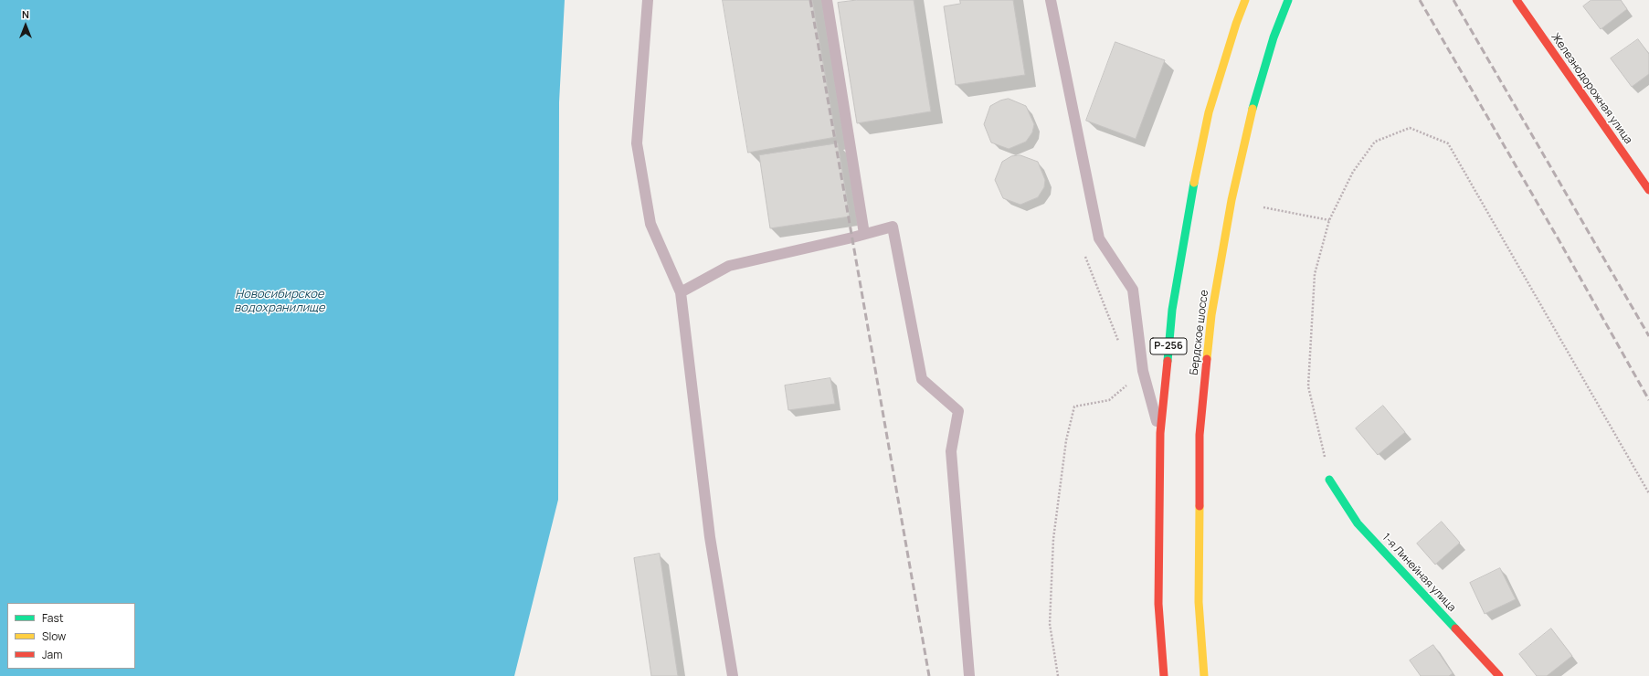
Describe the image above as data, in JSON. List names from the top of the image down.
{
  "streets": {
    "main road": [
      "Железнодорожная улица",
      "Бердское шоссе",
      "Р-256",
      "1-я Линейная улица"
    ]
  },
  "water": ["Новосибирское водохранилище"],
  "legend": ["Fast", "Slow", "Jam"],
  "north": "top"
}
